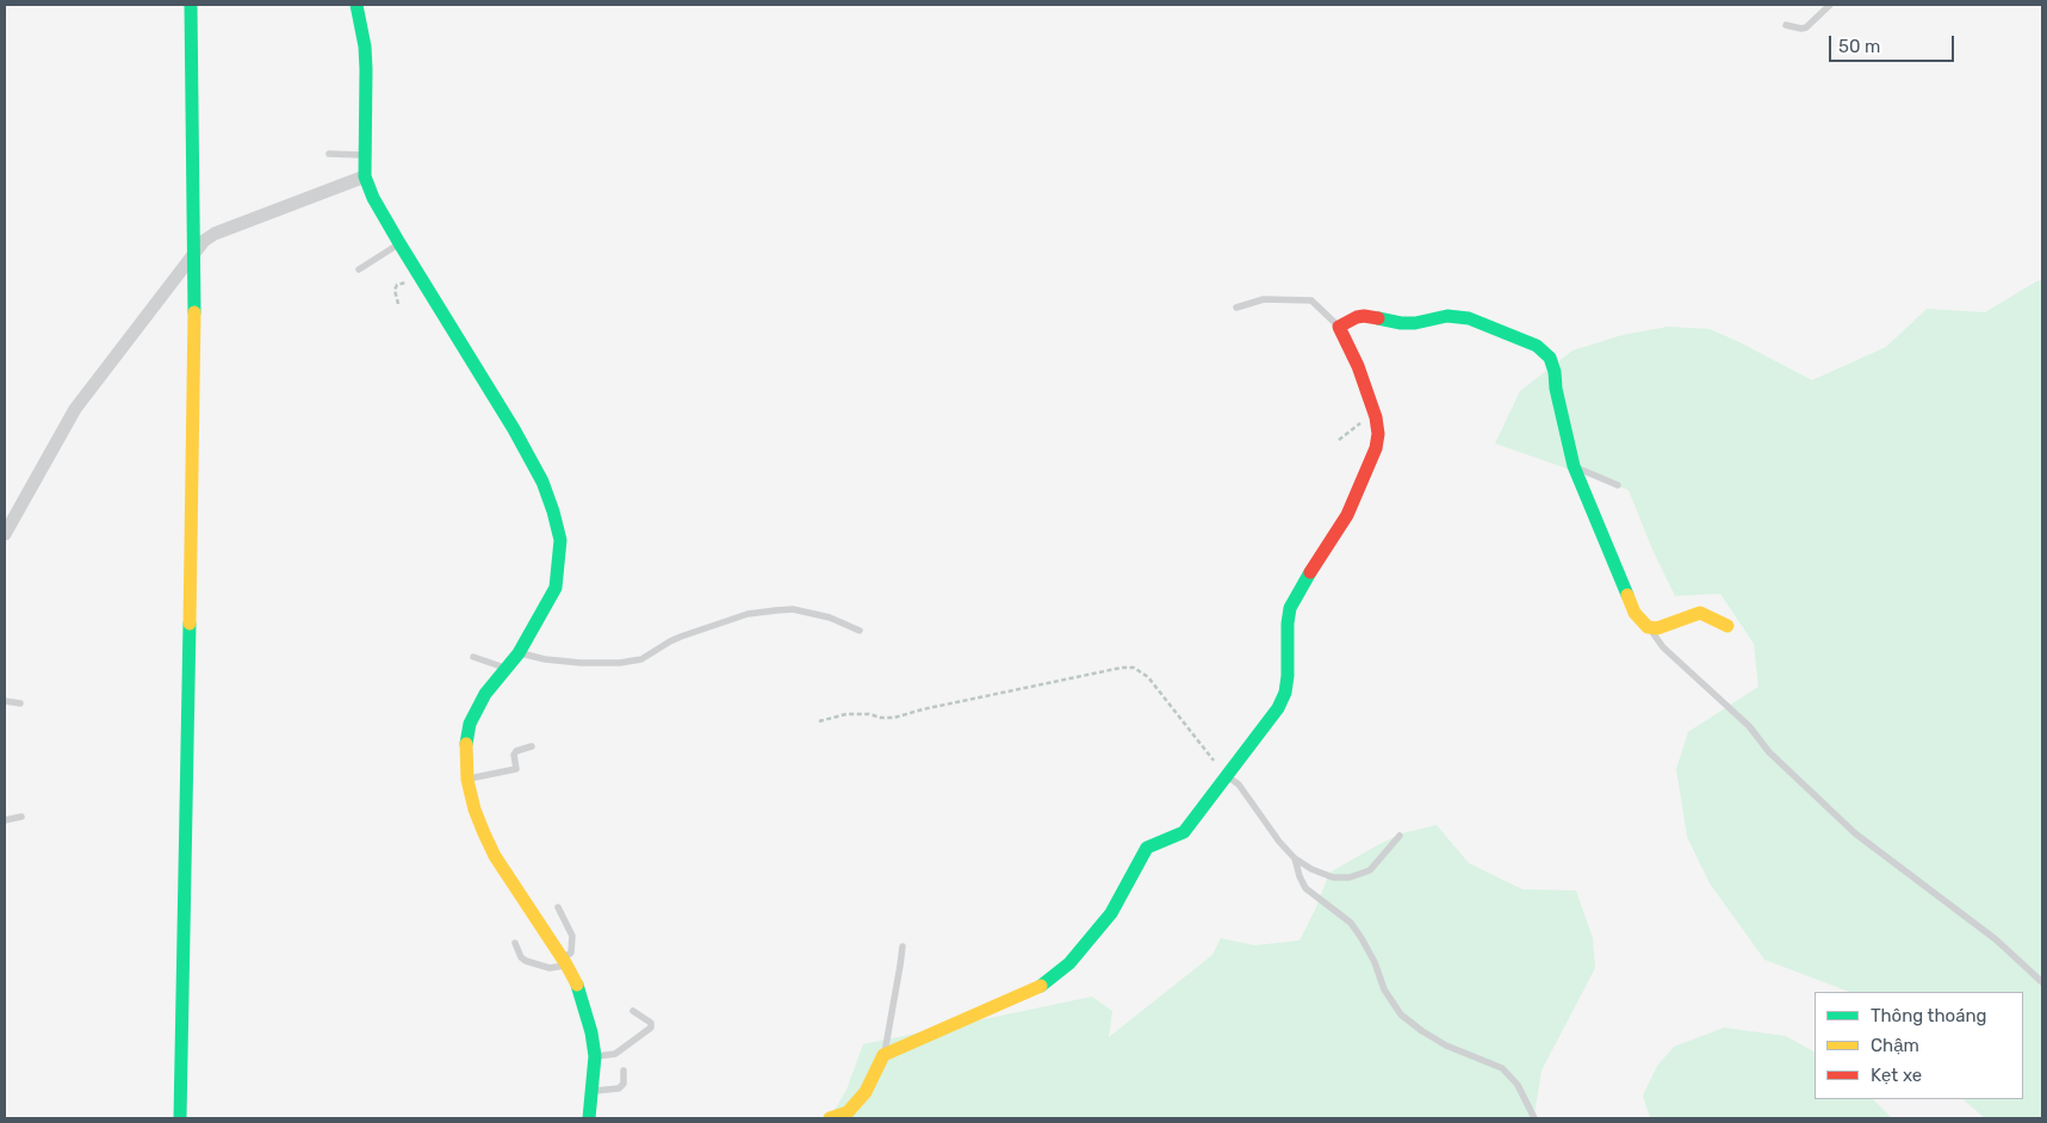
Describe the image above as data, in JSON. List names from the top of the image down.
{
  "legend": ["Thông thoáng", "Chậm", "Kẹt xe"],
  "scale_bar": "50 m"
}
